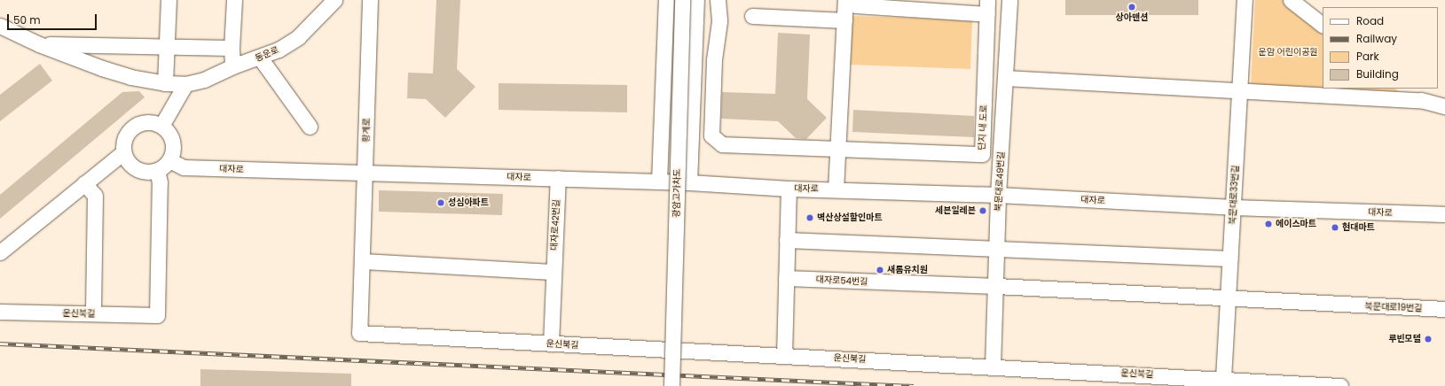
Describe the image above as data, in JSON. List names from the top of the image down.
{
  "streets": {
    "street": [
      "동운로",
      "단지 내 도로",
      "황계로",
      "대자로",
      "북문대로49번길",
      "광암고가차도",
      "북문대로33번길",
      "대자로42번길",
      "대자로54번길",
      "북문대로19번길",
      "운신북길"
    ]
  },
  "crossings": [
    ["황계로", "대자로"],
    ["황계로", "운신북길"],
    ["대자로", "북문대로49번길"],
    ["대자로", "북문대로33번길"],
    ["대자로", "대자로42번길"],
    ["대자로", "운신북길"],
    ["북문대로49번길", "대자로54번길"],
    ["북문대로49번길", "운신북길"],
    ["북문대로33번길", "북문대로19번길"],
    ["북문대로33번길", "운신북길"],
    ["대자로42번길", "운신북길"]
  ],
  "parks": ["운암 어린이공원"],
  "places": [
    "상아맨션",
    "성심아파트",
    "세븐일레븐",
    "벽산상설할인마트",
    "에이스마트",
    "현대마트",
    "새롬유치원",
    "루빈모텔"
  ],
  "legend": [
    "Road",
    "Railway",
    "Park",
    "Building"
  ],
  "scale_bar": "50 m"
}
